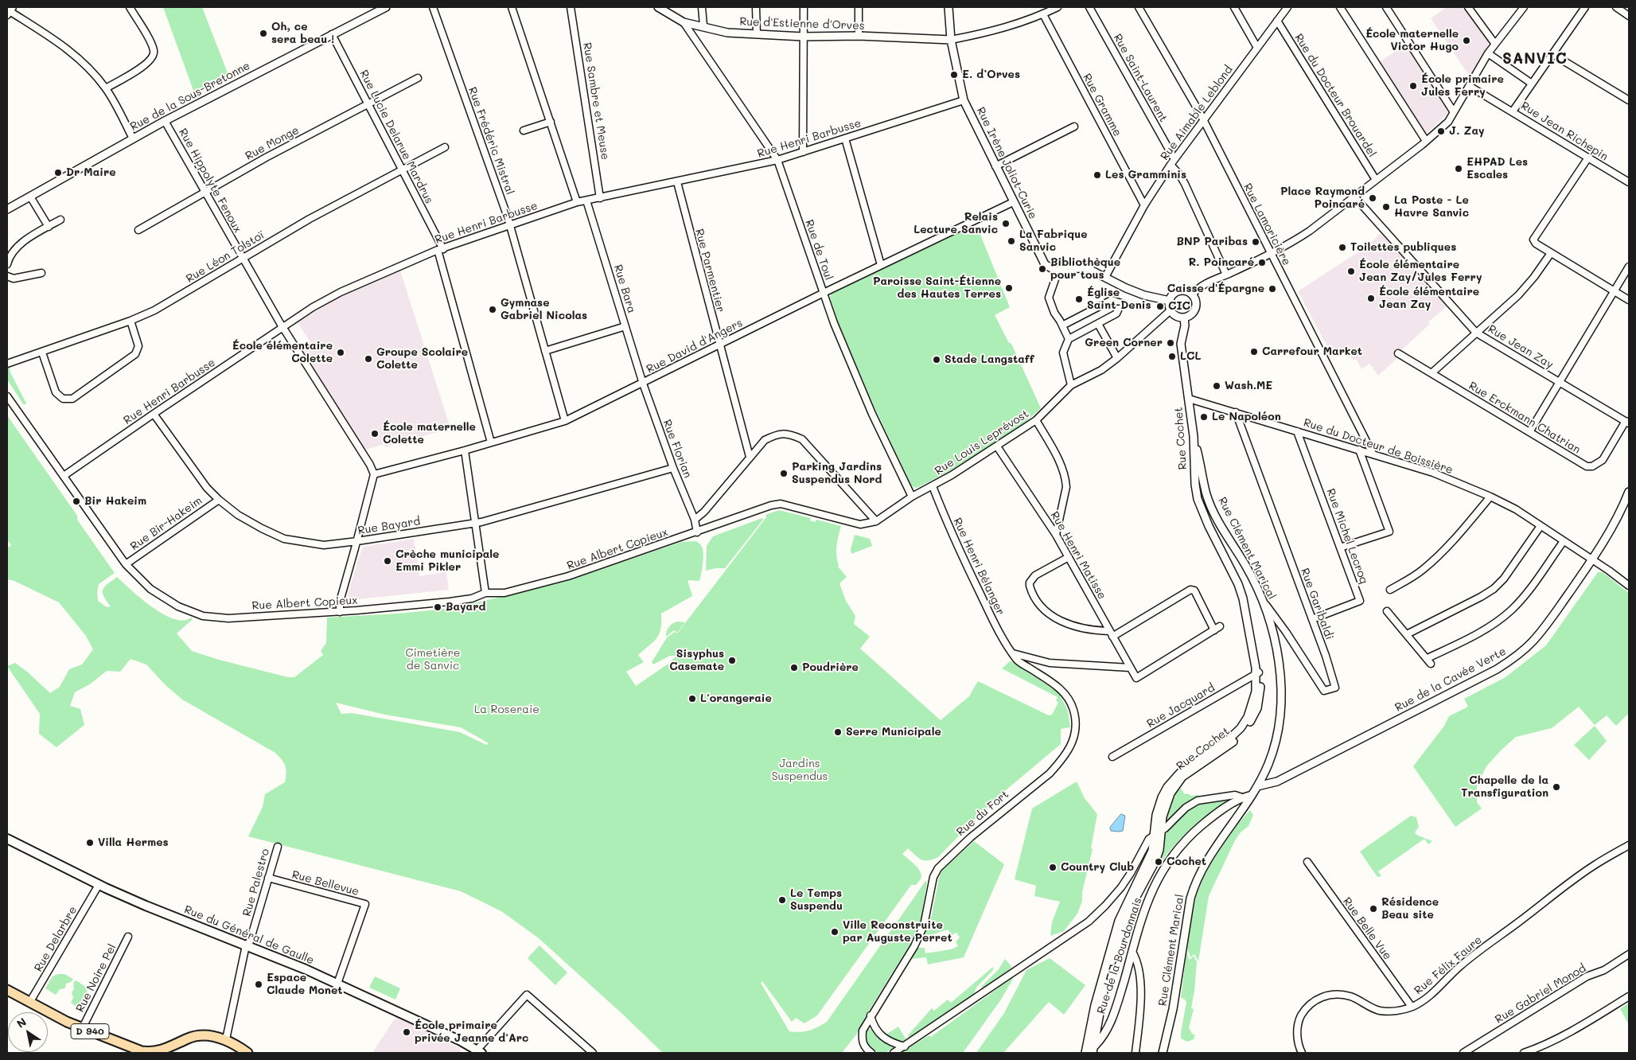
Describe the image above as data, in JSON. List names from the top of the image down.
{
  "streets": {
    "main road": ["Rue du Général de Gaulle", "D 940"],
    "street": [
      "Rue d'Estienne d'Orves",
      "Rue Saint-Laurent",
      "Rue du Docteur Brouardel",
      "Rue de la Sous-Bretonne",
      "Rue Sambre et Meuse",
      "Rue Gramme",
      "Rue Aimable Leblond",
      "Rue Jean Richepin",
      "Rue Lucie Delarue Mardrus",
      "Rue Henri Barbusse",
      "Rue Frédéric Mistral",
      "Rue Monge",
      "Rue Irène Joliot-Curie",
      "Rue Hippolyte Fenoux",
      "Rue Lamoricière",
      "Rue de Toul",
      "Rue Léon Tolstoï",
      "Rue Parmentier",
      "Rue Bara",
      "Rue David d'Angers",
      "Rue Jean Zay",
      "Rue Erckmann Chatrian",
      "Rue Cochet",
      "Rue Louis Leprévost",
      "Rue du Docteur de Boissière",
      "Rue Florian",
      "Rue Bir-Hakeim",
      "Rue Bayard",
      "Rue Michel Lecroq",
      "Rue Clément Marical",
      "Rue Albert Copieux",
      "Rue Henri Matisse",
      "Rue Henri Bélanger",
      "Rue Garibaldi",
      "Rue de la Cavée Verte",
      "Rue Jacquard",
      "Rue du Fort",
      "Rue Palestro",
      "Rue Bellevue",
      "Rue Belle Vue",
      "Rue Delarbre",
      "Rue de la Bourdonnais",
      "Rue Félix Faure",
      "Rue Noire Pel",
      "Rue Gabriel Monod"
    ]
  },
  "crossings": [
    ["Rue d'Estienne d'Orves", "Rue Irène Joliot-Curie"],
    ["Rue d'Estienne d'Orves", "Rue de Toul"],
    ["Rue Saint-Laurent", "Rue Aimable Leblond"],
    ["Rue du Docteur Brouardel", "Rue Aimable Leblond"],
    ["Rue de la Sous-Bretonne", "Rue Lucie Delarue Mardrus"],
    ["Rue de la Sous-Bretonne", "Rue Hippolyte Fenoux"],
    ["Rue Sambre et Meuse", "Rue Henri Barbusse"],
    ["Rue Gramme", "Rue Aimable Leblond"],
    ["Rue Aimable Leblond", "Rue Lamoricière"],
    ["Rue Lucie Delarue Mardrus", "Rue Henri Barbusse"],
    ["Rue Lucie Delarue Mardrus", "Rue Monge"],
    ["Rue Lucie Delarue Mardrus", "Rue Léon Tolstoï"],
    ["Rue Lucie Delarue Mardrus", "Rue David d'Angers"],
    ["Rue Henri Barbusse", "Rue Frédéric Mistral"],
    ["Rue Henri Barbusse", "Rue Irène Joliot-Curie"],
    ["Rue Henri Barbusse", "Rue Hippolyte Fenoux"],
    ["Rue Henri Barbusse", "Rue de Toul"],
    ["Rue Henri Barbusse", "Rue Parmentier"],
    ["Rue Henri Barbusse", "Rue Bara"],
    ["Rue Henri Barbusse", "Rue Bayard"],
    ["Rue Henri Barbusse", "Rue Albert Copieux"],
    ["Rue Frédéric Mistral", "Rue David d'Angers"],
    ["Rue Monge", "Rue Hippolyte Fenoux"],
    ["Rue Irène Joliot-Curie", "Rue David d'Angers"],
    ["Rue Hippolyte Fenoux", "Rue Léon Tolstoï"],
    ["Rue Hippolyte Fenoux", "Rue David d'Angers"],
    ["Rue Lamoricière", "Rue du Docteur de Boissière"],
    ["Rue de Toul", "Rue David d'Angers"],
    ["Rue de Toul", "Rue Albert Copieux"],
    ["Rue Parmentier", "Rue David d'Angers"],
    ["Rue Bara", "Rue David d'Angers"],
    ["Rue Bara", "Rue Florian"],
    ["Rue David d'Angers", "Rue Florian"],
    ["Rue Jean Zay", "Rue Erckmann Chatrian"],
    ["Rue Cochet", "Rue Louis Leprévost"],
    ["Rue Cochet", "Rue du Docteur de Boissière"],
    ["Rue Cochet", "Rue Clément Marical"],
    ["Rue Cochet", "Rue Jacquard"],
    ["Rue Cochet", "Rue de la Bourdonnais"],
    ["Rue Louis Leprévost", "Rue Albert Copieux"],
    ["Rue Louis Leprévost", "Rue Henri Matisse"],
    ["Rue Louis Leprévost", "Rue Henri Bélanger"],
    ["Rue du Docteur de Boissière", "Rue Michel Lecroq"],
    ["Rue du Docteur de Boissière", "Rue Garibaldi"],
    ["Rue du Docteur de Boissière", "Rue de la Cavée Verte"],
    ["Rue Florian", "Rue Bayard"],
    ["Rue Bir-Hakeim", "Rue Bayard"],
    ["Rue Bir-Hakeim", "Rue Albert Copieux"],
    ["Rue Michel Lecroq", "Rue Garibaldi"],
    ["Rue Clément Marical", "Rue Garibaldi"],
    ["Rue Clément Marical", "Rue de la Cavée Verte"],
    ["Rue Clément Marical", "Rue de la Bourdonnais"],
    ["Rue Albert Copieux", "Rue Henri Bélanger"],
    ["Rue Henri Bélanger", "Rue du Fort"],
    ["Rue Palestro", "Rue Bellevue"],
    ["Rue Palestro", "Rue du Général de Gaulle"],
    ["Rue Palestro", "D 940"],
    ["Rue Bellevue", "Rue du Général de Gaulle"],
    ["Rue Belle Vue", "Rue Félix Faure"],
    ["Rue du Général de Gaulle", "Rue Delarbre"],
    ["Rue Delarbre", "D 940"],
    ["Rue Noire Pel", "D 940"]
  ],
  "districts": ["SANVIC"],
  "parks": ["Cimetière de Sanvic", "La Roseraie", "Jardins Suspendus"],
  "places": [
    "Oh, ce sera beau !",
    "École maternelle Victor Hugo",
    "E. d’Orves",
    "École primaire Jules Ferry",
    "J. Zay",
    "EHPAD Les Escales",
    "Dr Maire",
    "Les Gramminis",
    "Place Raymond Poincaré",
    "La Poste - Le Havre Sanvic",
    "Relais Lecture Sanvic",
    "La Fabrique Sanvic",
    "BNP Paribas",
    "Toilettes publiques",
    "R. Poincaré",
    "Bibliothèque pour tous",
    "École élémentaire Jean Zay/Jules Ferry",
    "Paroisse Saint-Étienne des Hautes Terres",
    "Caisse d'Épargne",
    "École élémentaire Jean Zay",
    "Église Saint-Denis",
    "CIC",
    "Gymnase Gabriel Nicolas",
    "Green Corner",
    "Carrefour Market",
    "École élémentaire Colette",
    "LCL",
    "Groupe Scolaire Colette",
    "Stade Langstaff",
    "Wash.ME",
    "Le Napoléon",
    "École maternelle Colette",
    "Parking Jardins Suspendus Nord",
    "Bir Hakeim",
    "Crèche municipale Emmi Pikler",
    "Bayard",
    "Sisyphus Casemate",
    "Poudrière",
    "L'orangeraie",
    "Serre Municipale",
    "Chapelle de la Transfiguration",
    "Villa Hermes",
    "Cochet",
    "Country Club",
    "Le Temps Suspendu",
    "Résidence Beau site",
    "Ville Reconstruite par Auguste Perret",
    "Espace Claude Monet",
    "École primaire privée Jeanne d'Arc"
  ],
  "north": "top left"
}
